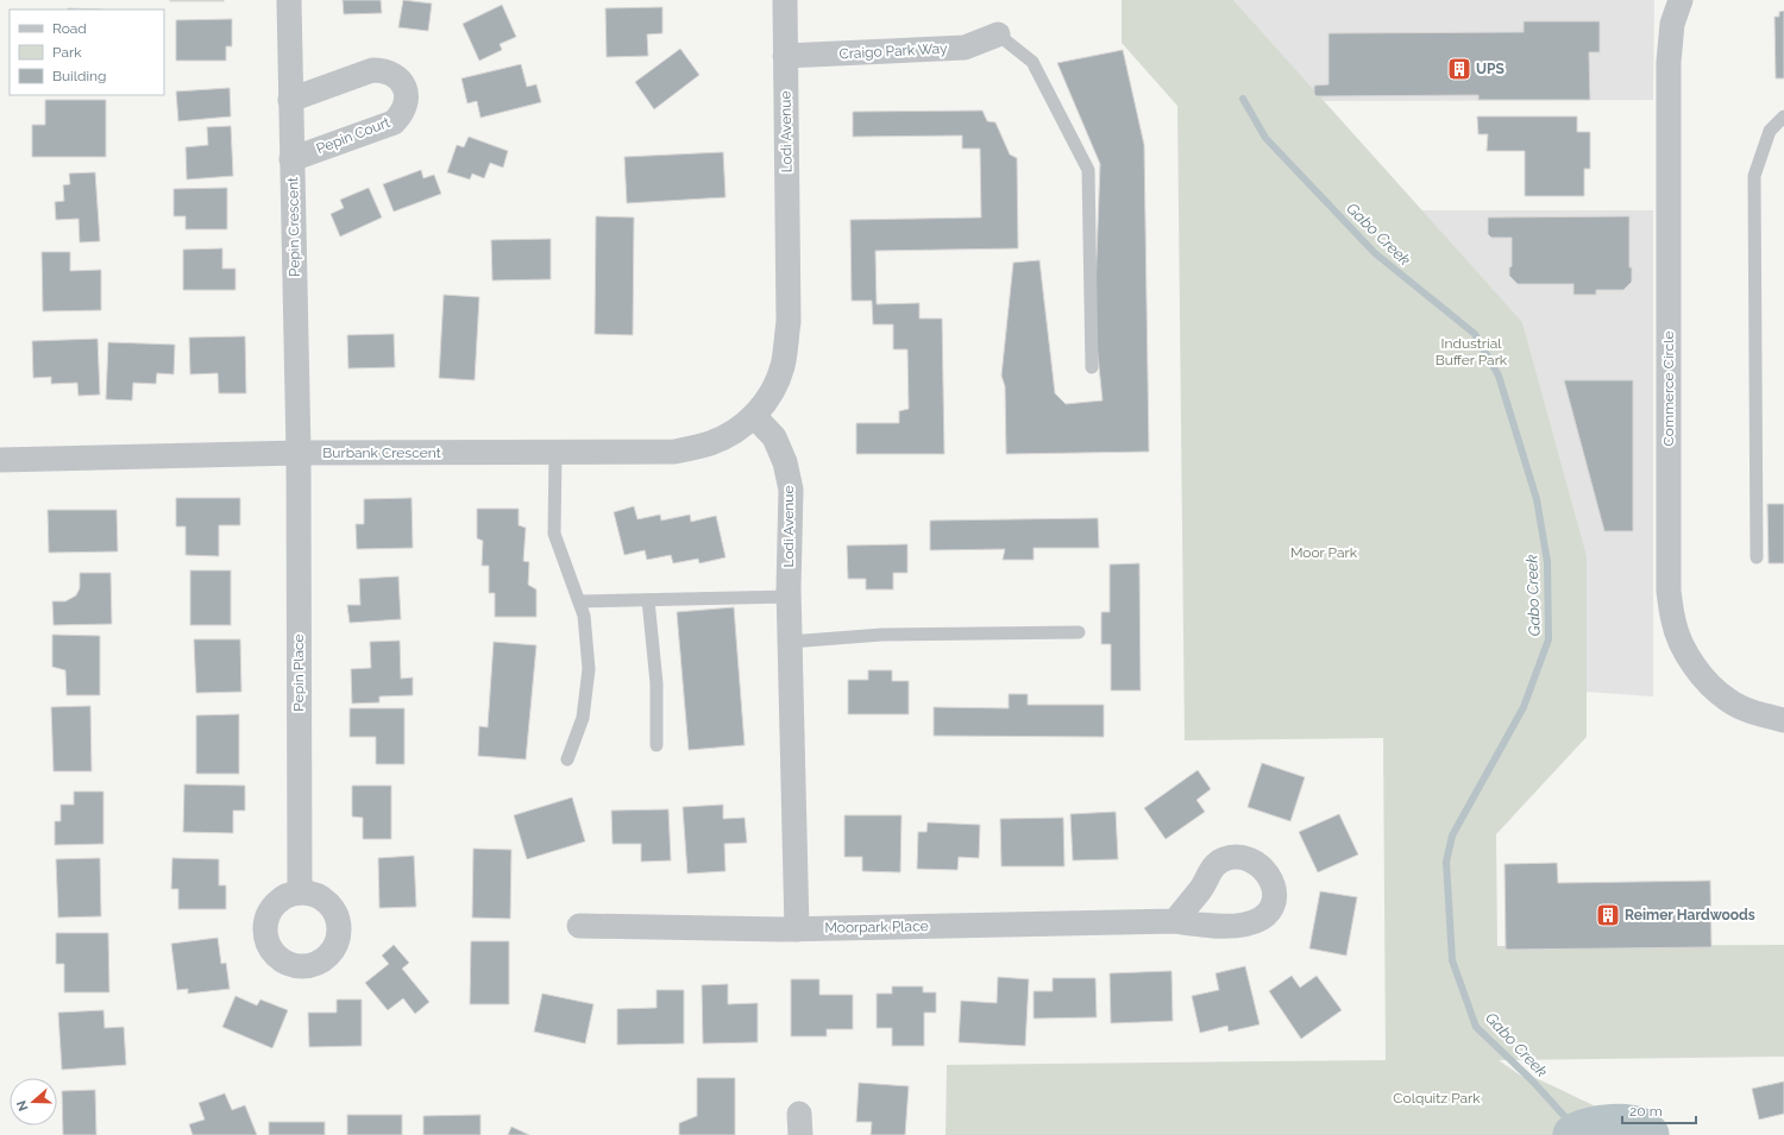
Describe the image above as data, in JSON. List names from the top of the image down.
{
  "streets": {
    "street": [
      "Craigo Park Way",
      "Lodi Avenue",
      "Pepin Court",
      "Pepin Crescent",
      "Commerce Circle",
      "Burbank Crescent",
      "Pepin Place",
      "Moorpark Place"
    ]
  },
  "crossings": [
    ["Craigo Park Way", "Lodi Avenue"],
    ["Lodi Avenue", "Burbank Crescent"],
    ["Lodi Avenue", "Moorpark Place"],
    ["Pepin Court", "Pepin Crescent"],
    ["Pepin Crescent", "Burbank Crescent"],
    ["Pepin Crescent", "Pepin Place"],
    ["Burbank Crescent", "Pepin Place"]
  ],
  "water": ["Gabo Creek"],
  "parks": ["Industrial Buffer Park", "Moor Park", "Colquitz Park"],
  "places": {
    "building": ["UPS", "Reimer Hardwoods"]
  },
  "legend": ["Road", "Park", "Building"],
  "scale_bar": "20 m",
  "north": "left"
}
